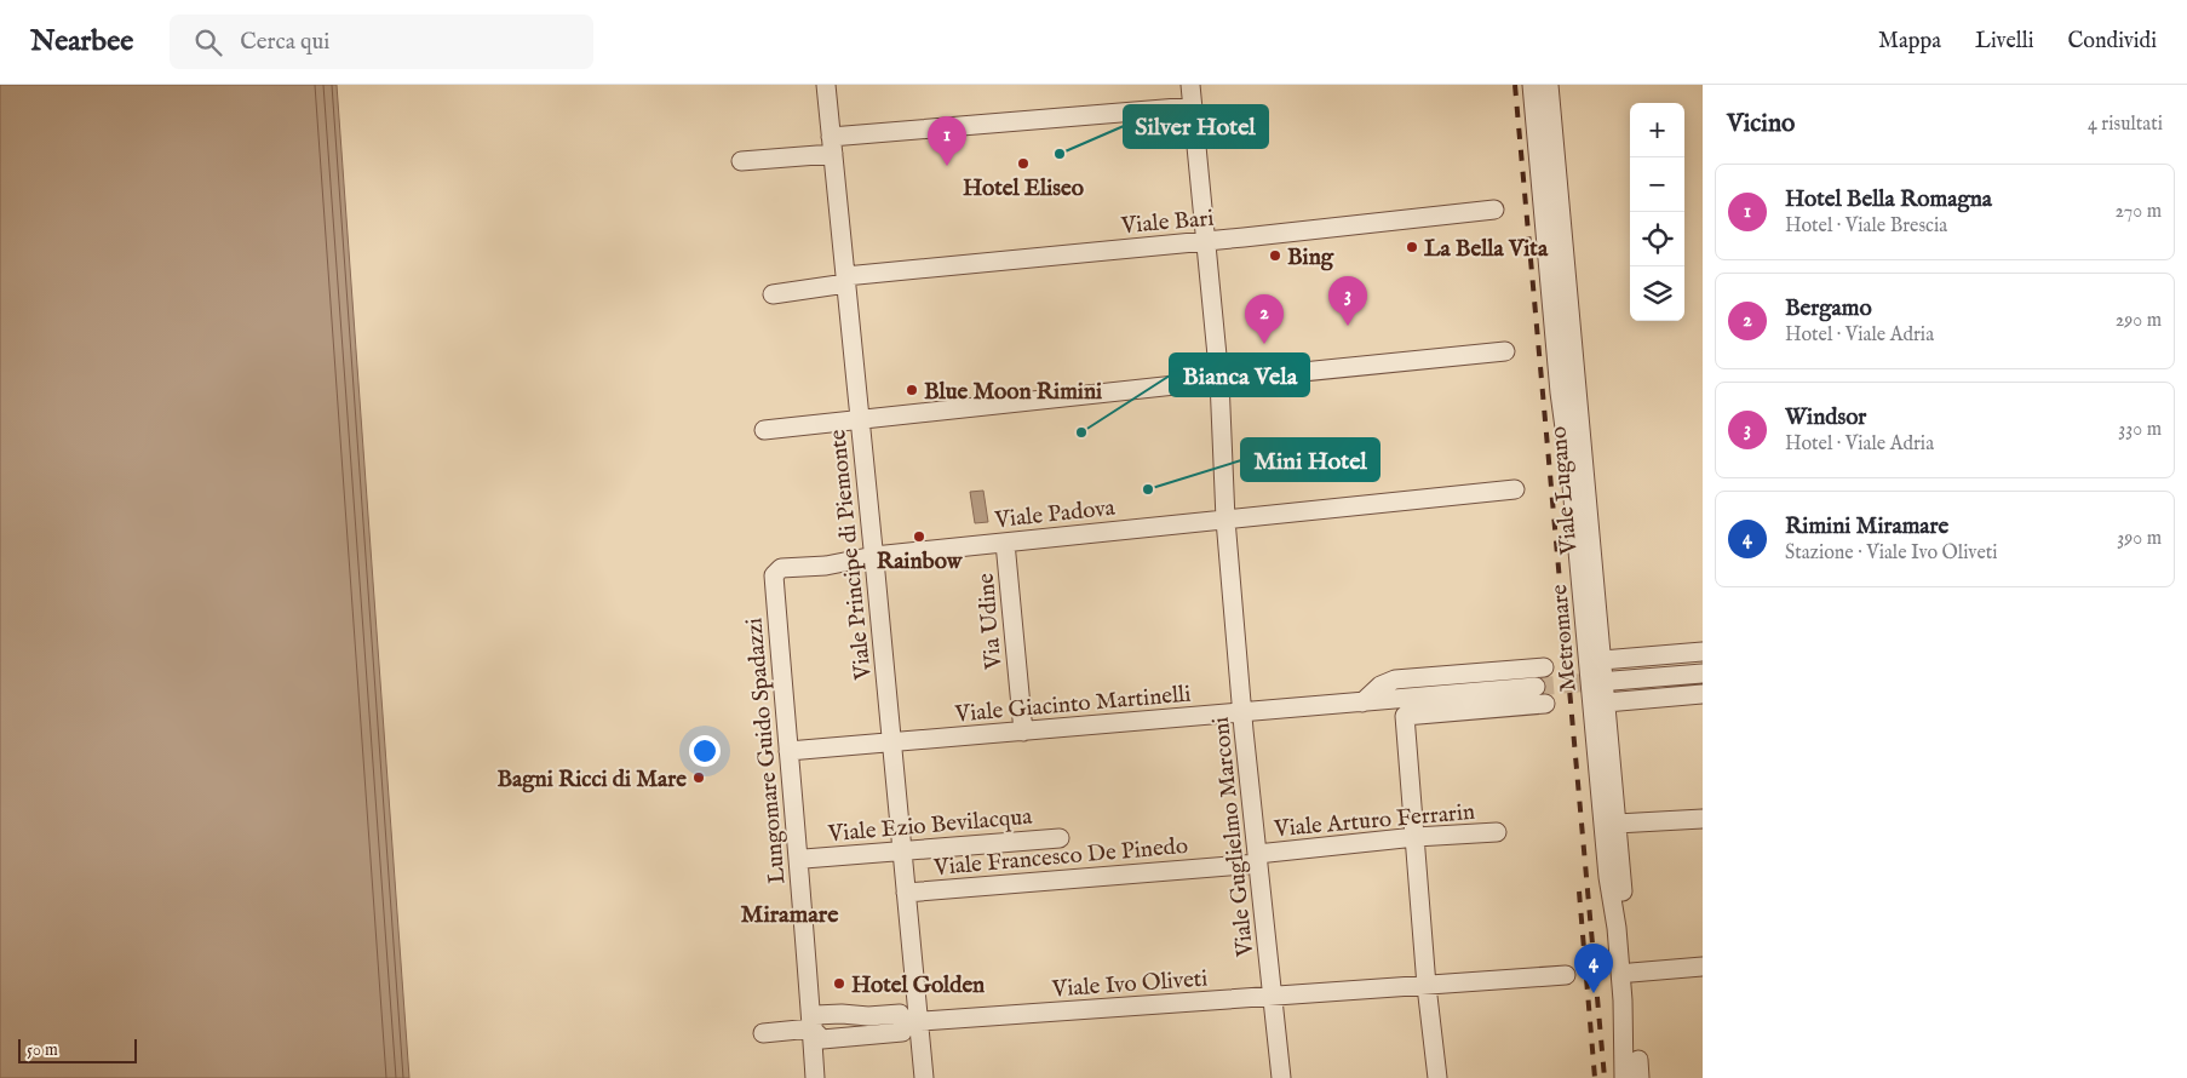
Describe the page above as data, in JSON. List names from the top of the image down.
{
  "streets": {
    "street": [
      "Viale Bari",
      "Viale Lugano",
      "Viale Padova",
      "Viale Principe di Piemonte",
      "Via Udine",
      "Metromare",
      "Viale Giacinto Martinelli",
      "Lungomare Guido Spadazzi",
      "Viale Arturo Ferrarin",
      "Viale Ezio Bevilacqua",
      "Viale Guglielmo Marconi",
      "Viale Francesco De Pinedo",
      "Viale Ivo Oliveti"
    ]
  },
  "crossings": [
    ["Viale Bari", "Viale Principe di Piemonte"],
    ["Viale Bari", "Viale Guglielmo Marconi"],
    ["Viale Padova", "Viale Principe di Piemonte"],
    ["Viale Padova", "Via Udine"],
    ["Viale Padova", "Lungomare Guido Spadazzi"],
    ["Viale Padova", "Viale Guglielmo Marconi"],
    ["Viale Principe di Piemonte", "Viale Giacinto Martinelli"],
    ["Viale Principe di Piemonte", "Viale Ezio Bevilacqua"],
    ["Viale Principe di Piemonte", "Viale Francesco De Pinedo"],
    ["Viale Principe di Piemonte", "Viale Ivo Oliveti"],
    ["Via Udine", "Viale Giacinto Martinelli"],
    ["Viale Giacinto Martinelli", "Lungomare Guido Spadazzi"],
    ["Viale Giacinto Martinelli", "Viale Guglielmo Marconi"],
    ["Lungomare Guido Spadazzi", "Viale Ivo Oliveti"],
    ["Viale Arturo Ferrarin", "Viale Guglielmo Marconi"],
    ["Viale Arturo Ferrarin", "Viale Francesco De Pinedo"],
    ["Viale Guglielmo Marconi", "Viale Francesco De Pinedo"],
    ["Viale Guglielmo Marconi", "Viale Ivo Oliveti"]
  ],
  "districts": ["Miramare"],
  "places": [
    "Silver Hotel",
    "Hotel Eliseo",
    "La Bella Vita",
    "Bing",
    "Blue Moon Rimini",
    "Bianca Vela",
    "Mini Hotel",
    "Rainbow",
    "Bagni Ricci di Mare",
    "Hotel Golden"
  ],
  "scale_bar": "50 m",
  "page": {
    "header": "Nearbee",
    "search": "Cerca qui",
    "nav": ["Mappa", "Livelli", "Condividi"],
    "heading": ["Vicino", "4 risultati"],
    "map_buttons": ["+", "−"],
    "pins": [
      "1",
      "3",
      "2",
      "4"
    ],
    "list": [
      {
        "mark": "1",
        "name": "Hotel Bella Romagna",
        "note": "Hotel · Viale Brescia",
        "value": "270 m"
      },
      {
        "mark": "2",
        "name": "Bergamo",
        "note": "Hotel · Viale Adria",
        "value": "290 m"
      },
      {
        "mark": "3",
        "name": "Windsor",
        "note": "Hotel · Viale Adria",
        "value": "330 m"
      },
      {
        "mark": "4",
        "name": "Rimini Miramare",
        "note": "Stazione · Viale Ivo Oliveti",
        "value": "390 m"
      }
    ],
    "scale": "50 m"
  }
}
